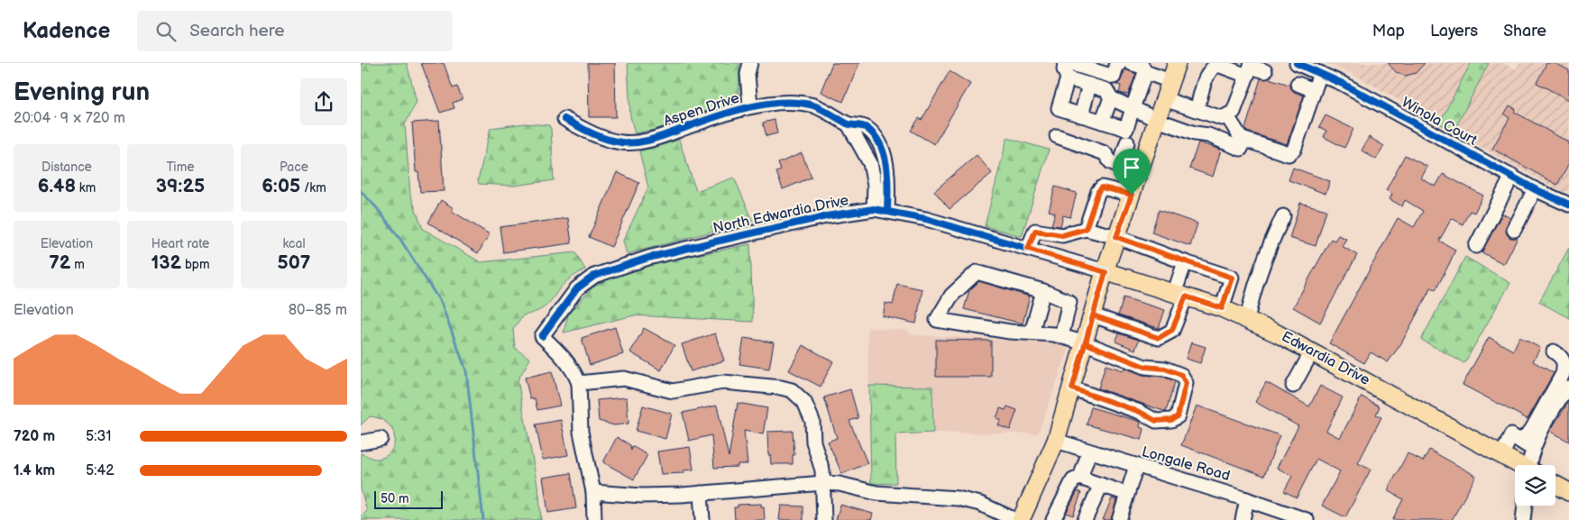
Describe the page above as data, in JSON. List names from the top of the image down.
{
  "streets": {
    "main road": ["Edwardia Drive"],
    "street": [
      "Aspen Drive",
      "Winola Court",
      "North Edwardia Drive",
      "Longale Road"
    ]
  },
  "crossings": [
    ["Aspen Drive", "North Edwardia Drive"],
    ["North Edwardia Drive", "Edwardia Drive"]
  ],
  "scale_bar": "50 m",
  "page": {
    "header": "Kadence",
    "search": "Search here",
    "nav": ["Map", "Layers", "Share"],
    "heading": ["Evening run", "20:04 · 9 × 720 m"],
    "stats": [
      ["Distance", "6.48 km"],
      ["Time", "39:25"],
      ["Pace", "6:05 /km"],
      ["Elevation", "72 m"],
      ["Heart rate", "132 bpm"],
      ["kcal", "507"]
    ],
    "chart": ["Elevation", "80–85 m"],
    "list": [
      {
        "name": "720 m",
        "note": "5:31"
      },
      {
        "name": "1.4 km",
        "note": "5:42"
      }
    ],
    "scale": "50 m"
  }
}
